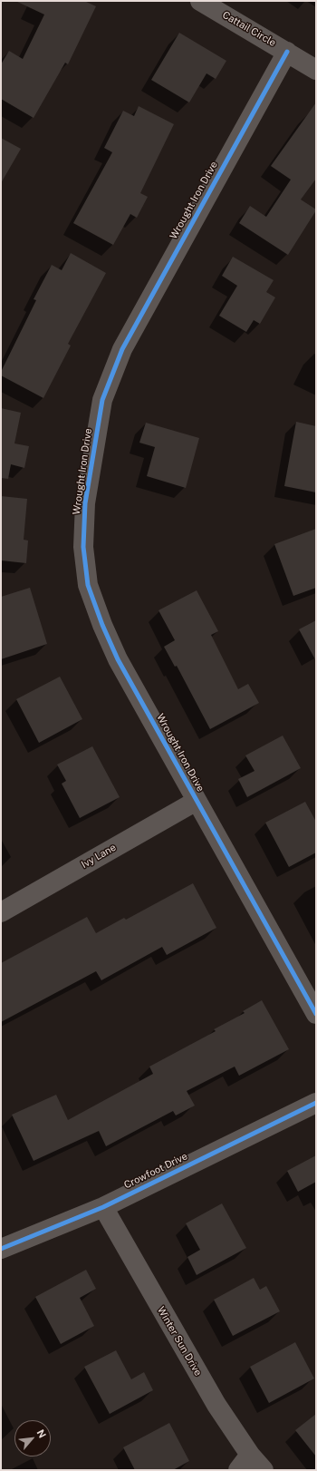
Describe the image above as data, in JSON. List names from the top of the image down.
{
  "streets": {
    "street": [
      "Cattail Circle",
      "Wrought Iron Drive",
      "Ivy Lane",
      "Crowfoot Drive",
      "Winter Sun Drive"
    ]
  },
  "crossings": [
    ["Cattail Circle", "Wrought Iron Drive"],
    ["Wrought Iron Drive", "Ivy Lane"],
    ["Crowfoot Drive", "Winter Sun Drive"]
  ],
  "north": "top right"
}
